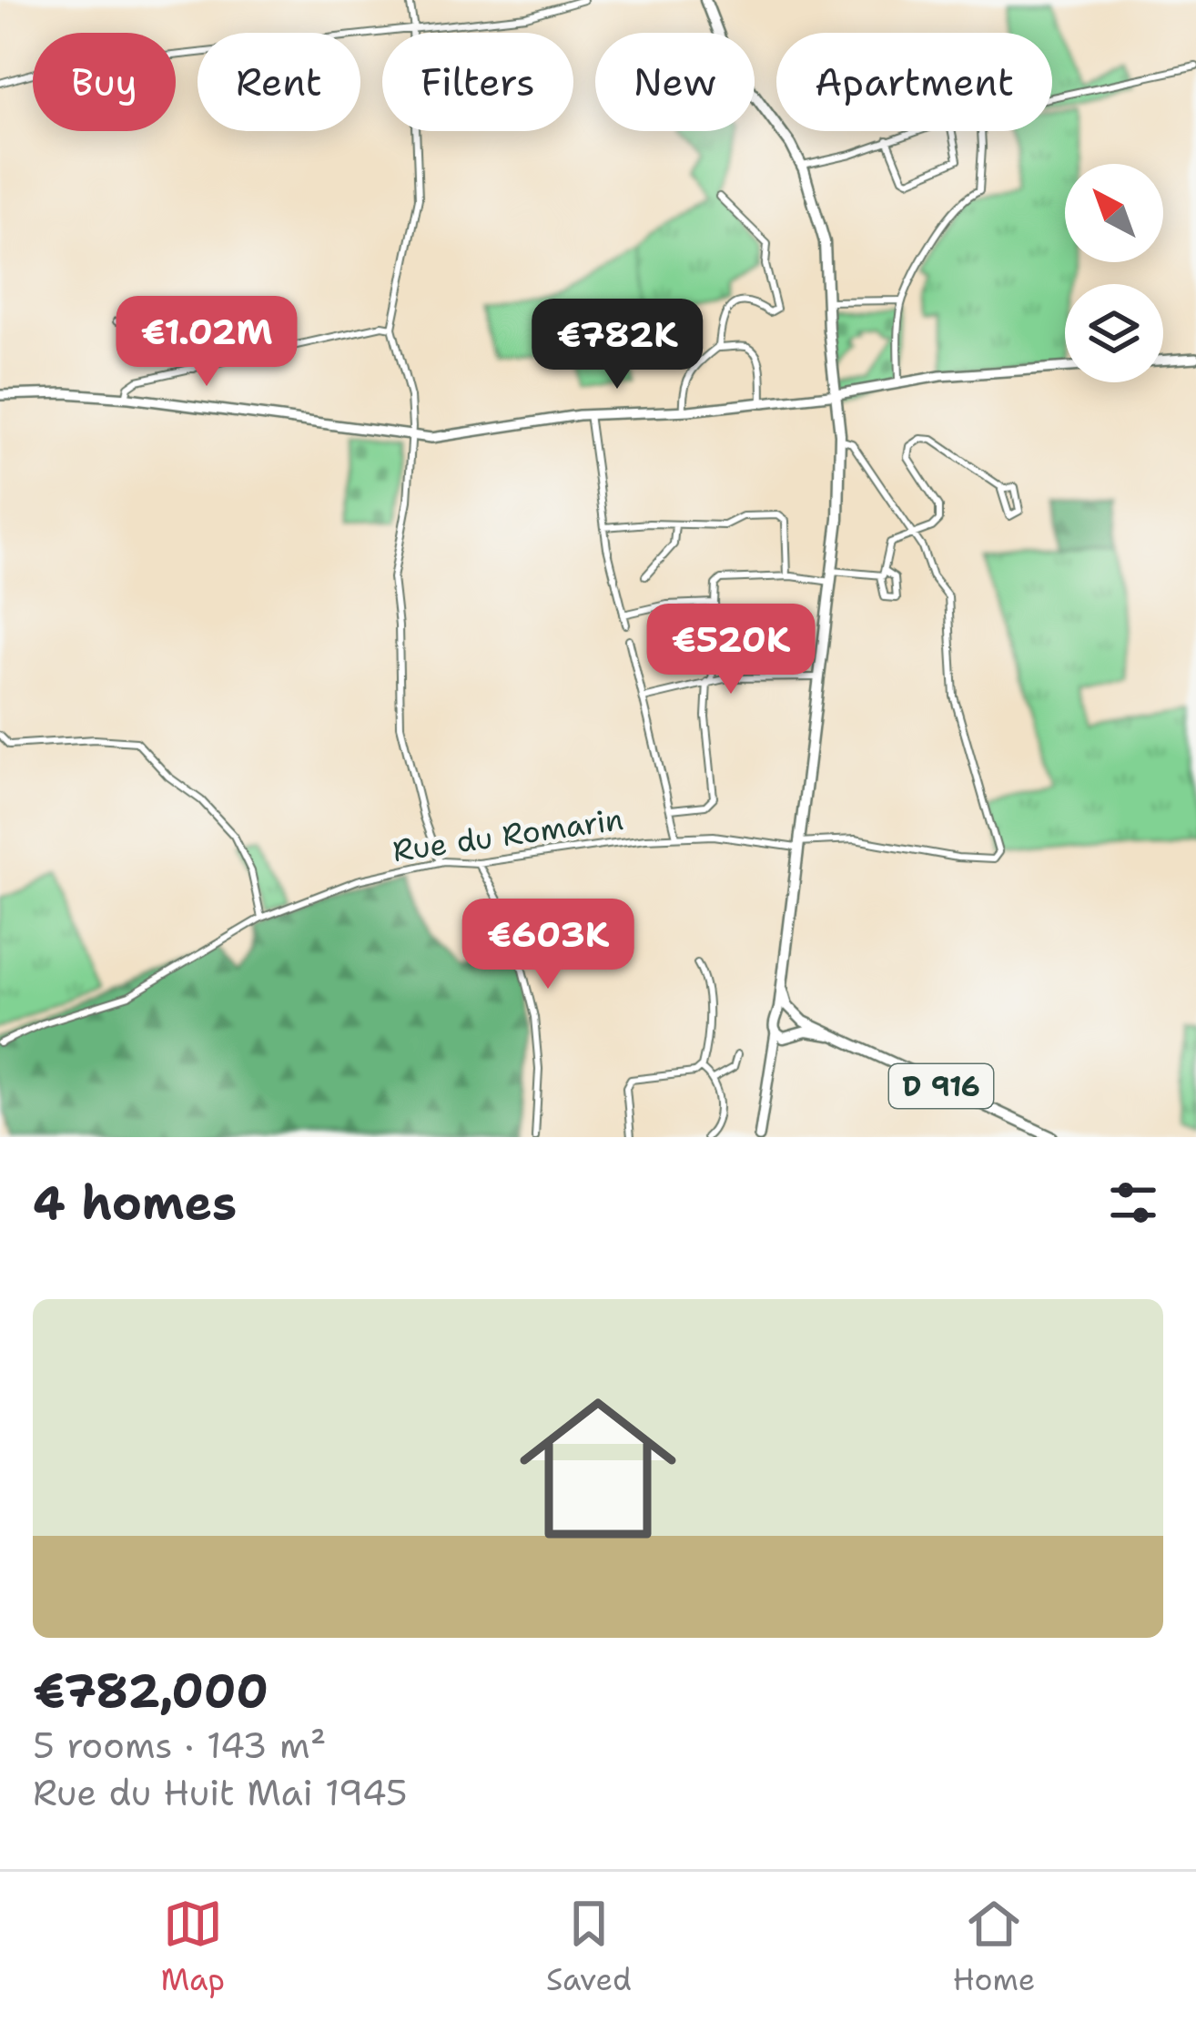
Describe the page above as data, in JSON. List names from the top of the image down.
{
  "streets": {
    "main road": ["D 916"],
    "street": ["Rue du Romarin"]
  },
  "north": "top left",
  "page": {
    "chip": [
      "Buy",
      "Rent",
      "Filters",
      "New",
      "Apartment"
    ],
    "price": [
      "€1.02M",
      "€782K",
      "€520K",
      "€603K"
    ],
    "heading": "4 homes",
    "list": [
      {
        "name": "€782,000",
        "note": "5 rooms · 143 m² · Rue du Huit Mai 1945"
      }
    ],
    "tabs": ["Map", "Saved", "Home"]
  }
}
